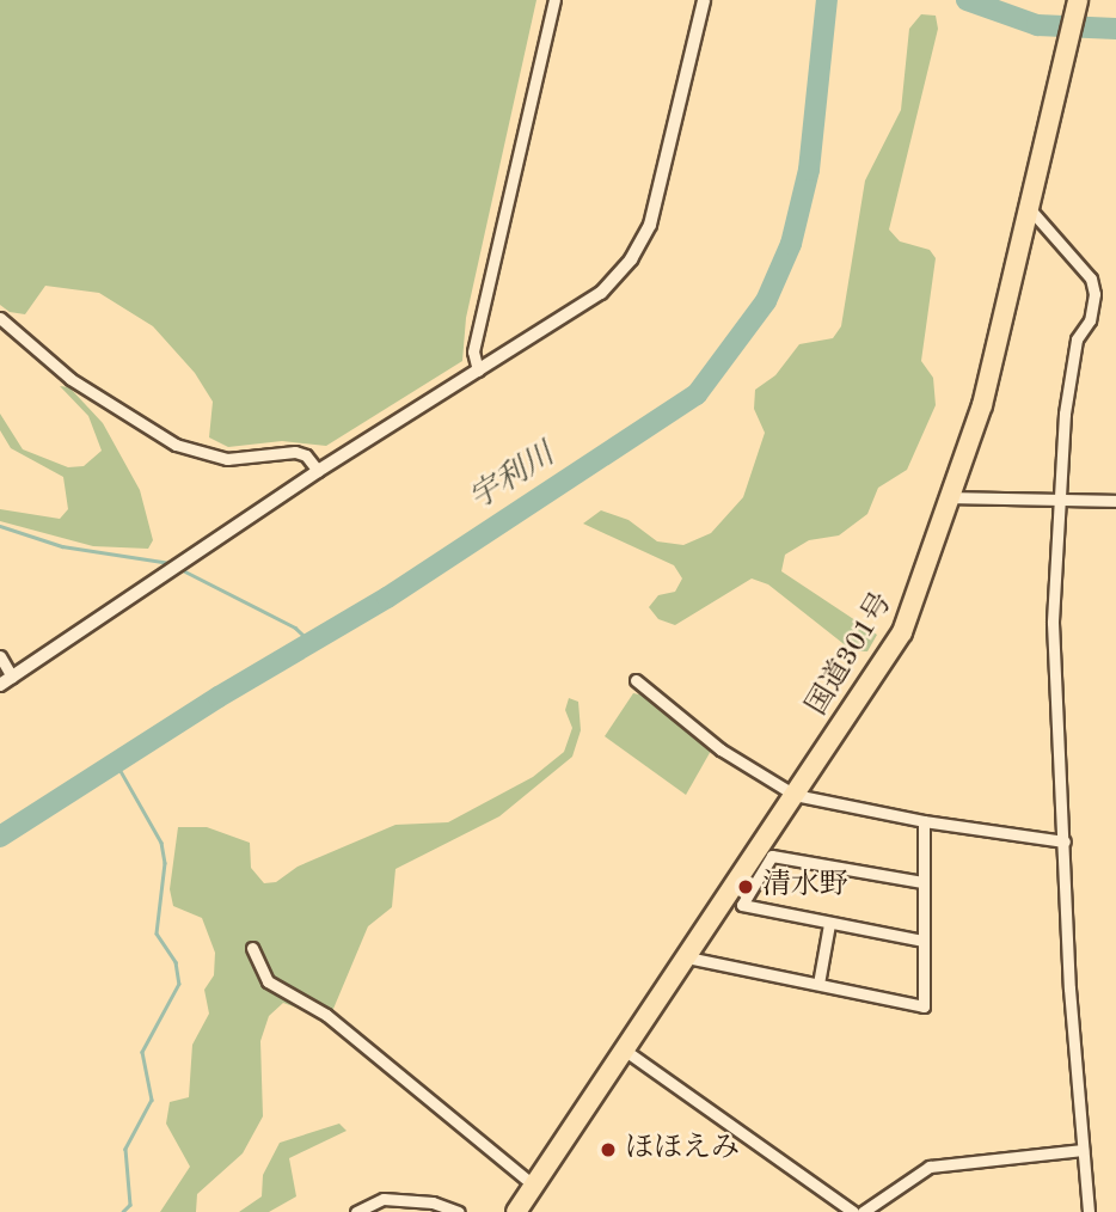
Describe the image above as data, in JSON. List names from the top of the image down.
{
  "streets": {
    "highway": ["国道301号"]
  },
  "water": ["宇利川"],
  "places": ["清水野", "ほほえみ"]
}
